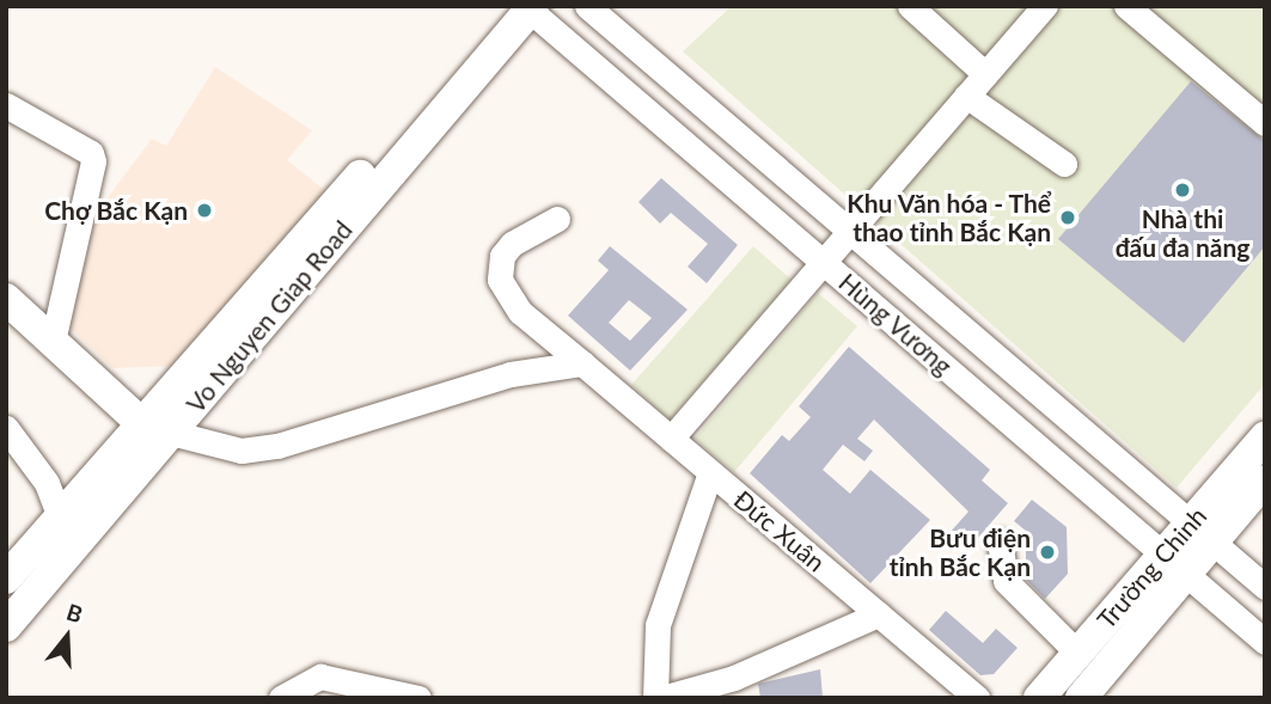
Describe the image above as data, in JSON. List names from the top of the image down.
{
  "streets": {
    "main road": ["Vo Nguyen Giap Road", "Trường Chinh"],
    "street": ["Hùng Vương", "Đức Xuân"]
  },
  "crossings": [
    ["Vo Nguyen Giap Road", "Hùng Vương"],
    ["Hùng Vương", "Trường Chinh"]
  ],
  "places": [
    "Nhà thi đấu đa năng",
    "Chợ Bắc Kạn",
    "Khu Văn hóa - Thể thao tỉnh Bắc Kạn",
    "Bưu điện tỉnh Bắc Kạn"
  ],
  "north": "top"
}
